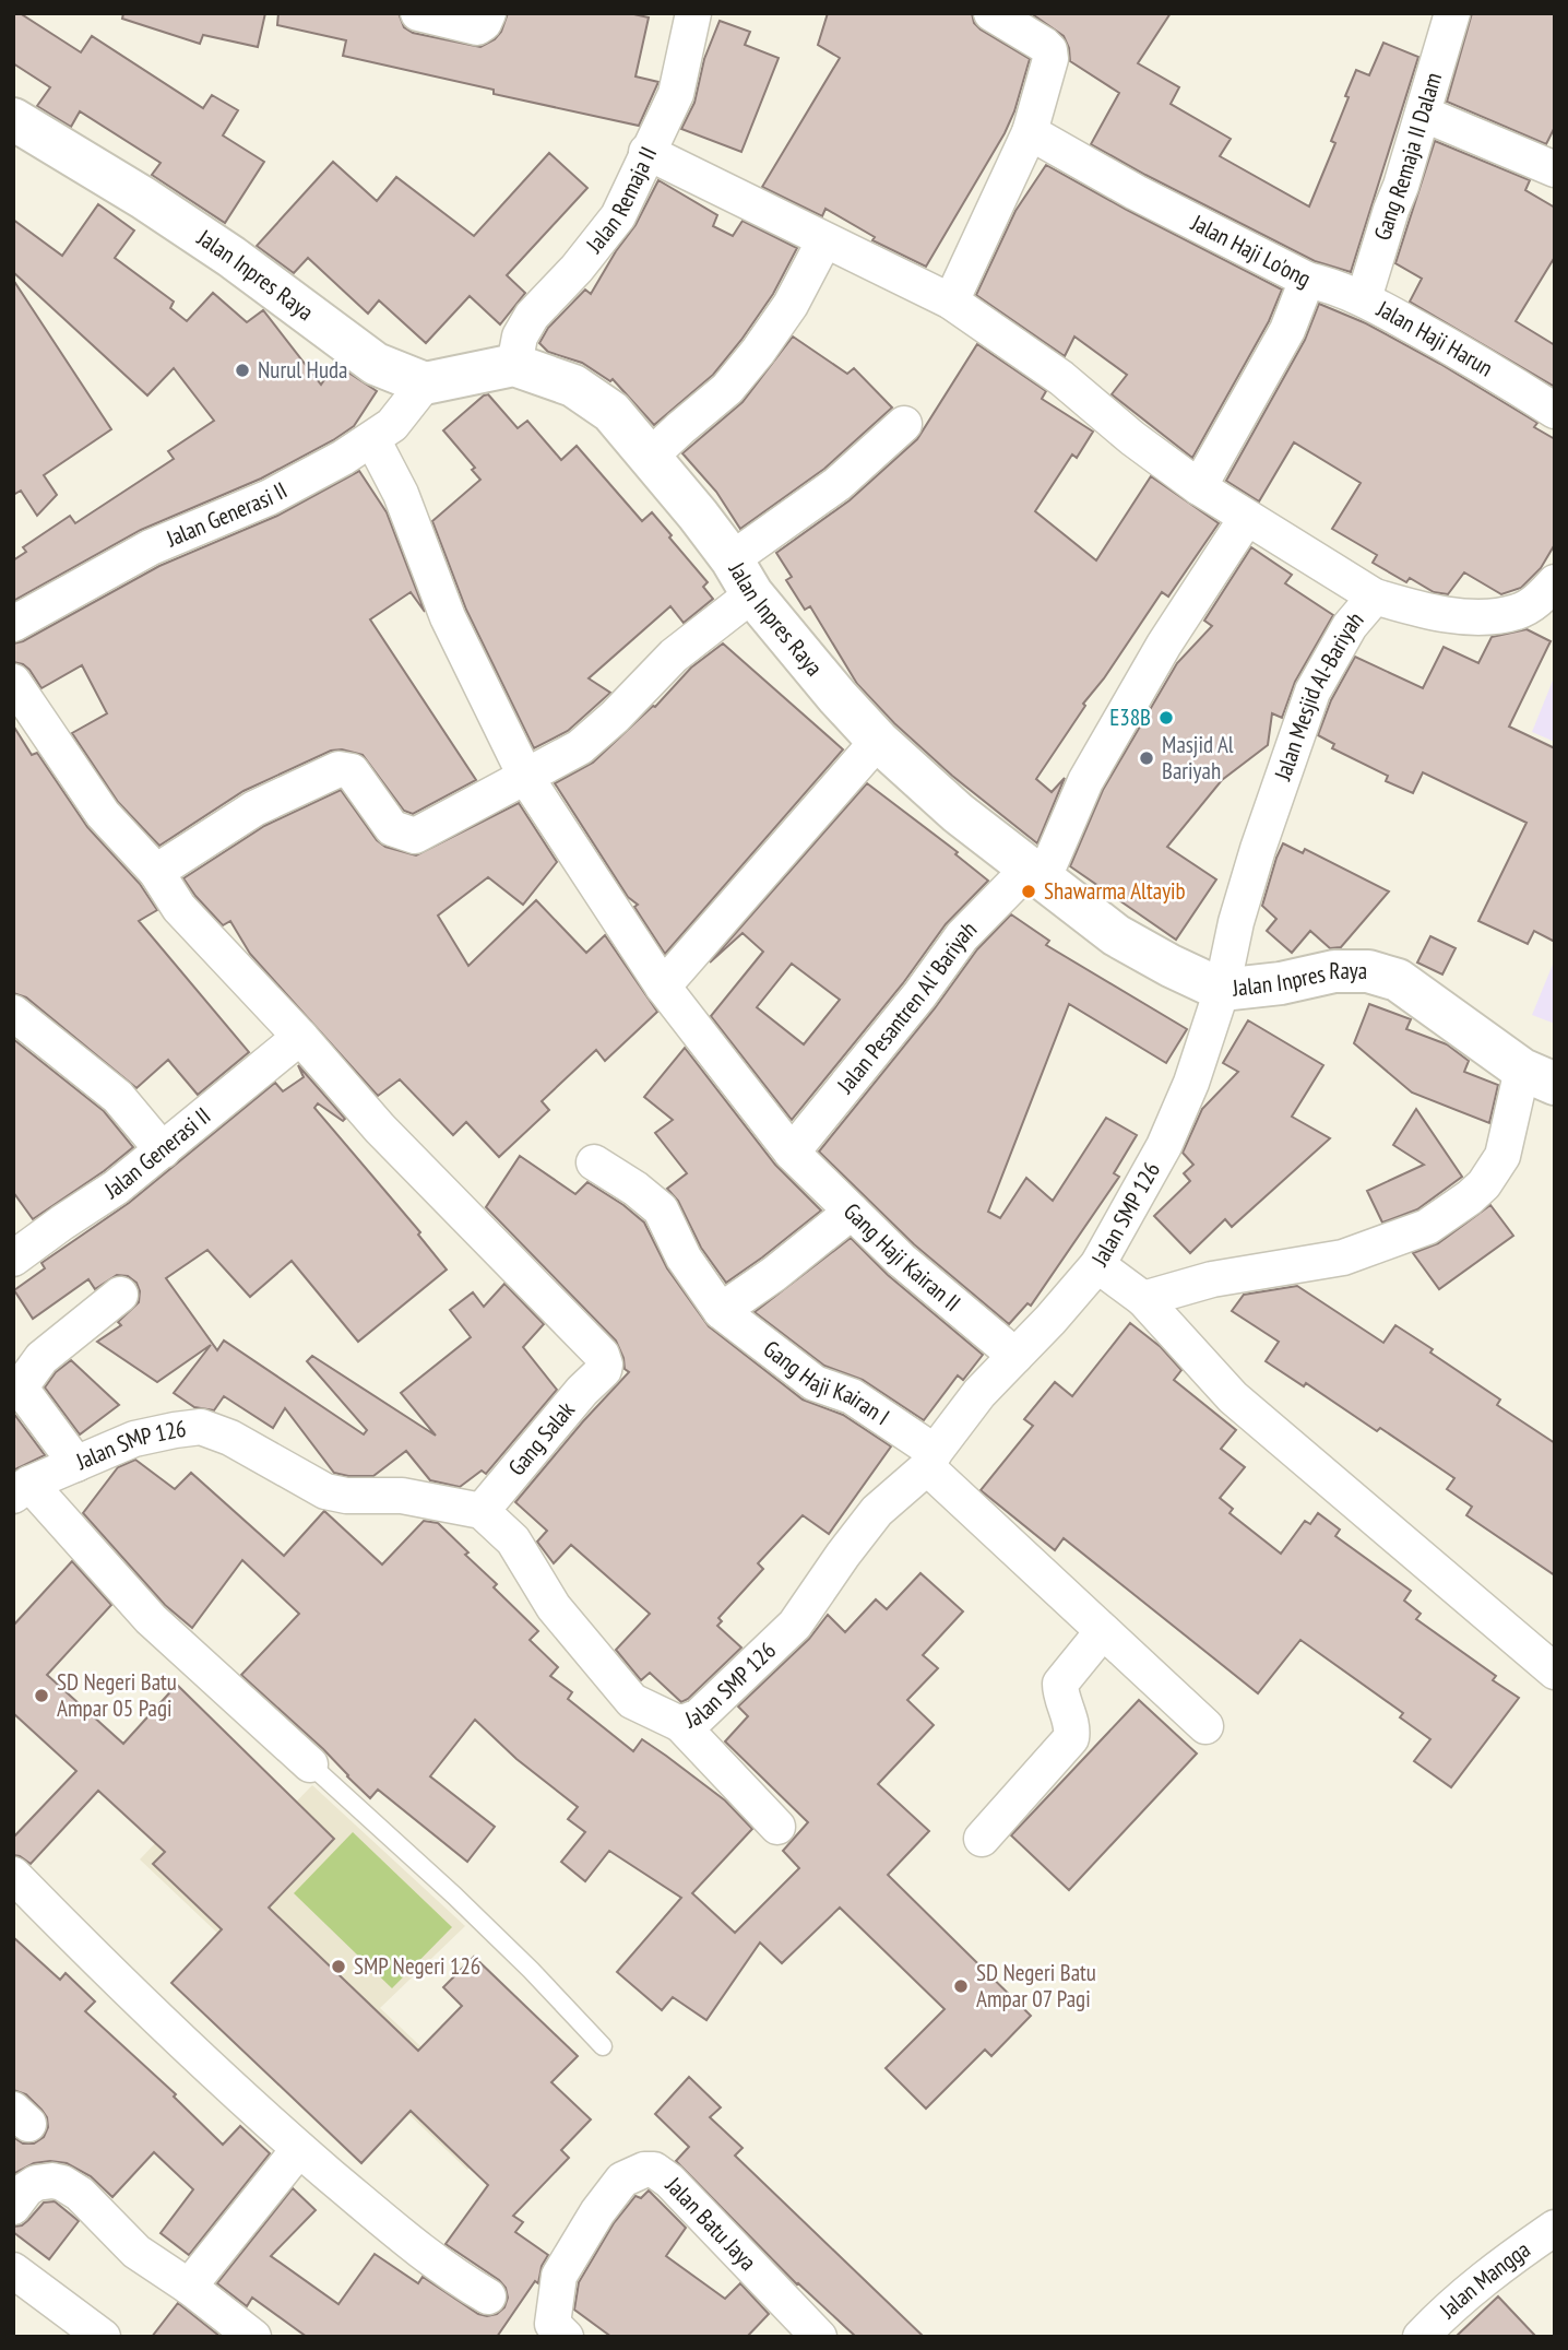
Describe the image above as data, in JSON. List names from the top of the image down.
{
  "streets": {
    "street": [
      "Gang Remaja II Dalam",
      "Jalan Remaja II",
      "Jalan Haji Lo'ong",
      "Jalan Inpres Raya",
      "Jalan Haji Harun",
      "Jalan Generasi II",
      "Jalan Mesjid Al-Bariyah",
      "Jalan Pesantren Al' Bariyah",
      "Jalan SMP 126",
      "Gang Haji Kairan II",
      "Gang Haji Kairan I",
      "Gang Salak",
      "Jalan Batu Jaya",
      "Jalan Mangga"
    ]
  },
  "crossings": [
    ["Gang Remaja II Dalam", "Jalan Haji Harun"],
    ["Jalan Remaja II", "Jalan Inpres Raya"],
    ["Jalan Haji Lo'ong", "Jalan Haji Harun"],
    ["Jalan Inpres Raya", "Jalan Generasi II"],
    ["Jalan Inpres Raya", "Jalan Mesjid Al-Bariyah"],
    ["Jalan Inpres Raya", "Jalan Pesantren Al' Bariyah"],
    ["Jalan Inpres Raya", "Jalan SMP 126"],
    ["Jalan Generasi II", "Gang Haji Kairan II"],
    ["Jalan Generasi II", "Gang Salak"],
    ["Jalan Mesjid Al-Bariyah", "Jalan SMP 126"],
    ["Jalan Pesantren Al' Bariyah", "Gang Haji Kairan II"],
    ["Jalan SMP 126", "Gang Haji Kairan II"],
    ["Jalan SMP 126", "Gang Haji Kairan I"],
    ["Jalan SMP 126", "Gang Salak"]
  ],
  "places": [
    "Nurul Huda",
    "E38B",
    "Masjid Al Bariyah",
    "Shawarma Altayib",
    "SD Negeri Batu Ampar 05 Pagi",
    "SMP Negeri 126",
    "SD Negeri Batu Ampar 07 Pagi"
  ]
}
